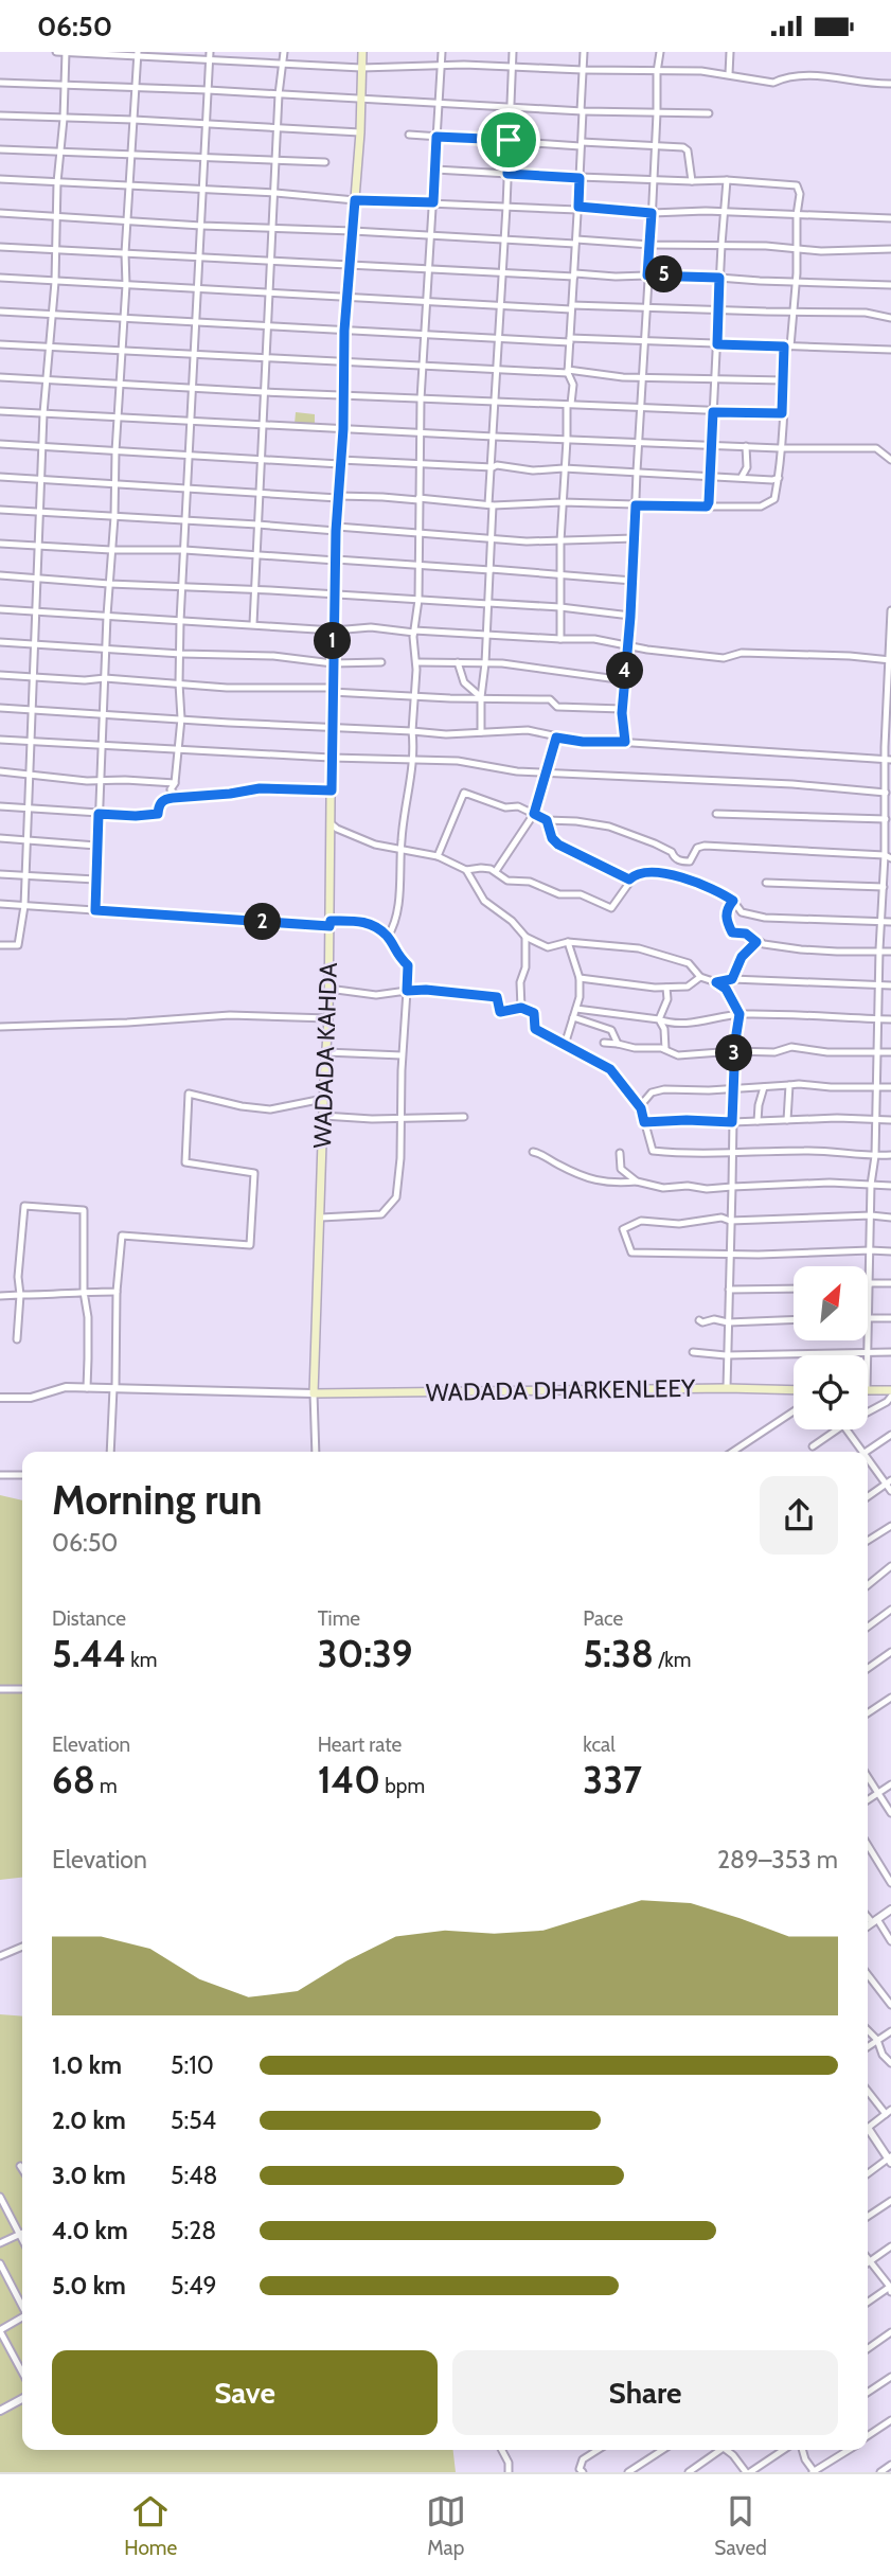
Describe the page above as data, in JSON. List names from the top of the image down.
{
  "streets": {
    "main road": ["WADADA KAHDA", "WADADA DHARKENLEEY"]
  },
  "crossings": [
    ["WADADA KAHDA", "WADADA DHARKENLEEY"]
  ],
  "north": "top right",
  "page": {
    "status": "06:50",
    "pins": [
      "5",
      "1",
      "4",
      "2",
      "3"
    ],
    "heading": ["Morning run", "06:50"],
    "stats": [
      ["Distance", "5.44 km"],
      ["Time", "30:39"],
      ["Pace", "5:38 /km"],
      ["Elevation", "68 m"],
      ["Heart rate", "140 bpm"],
      ["kcal", "337"]
    ],
    "chart": ["Elevation", "289–353 m"],
    "list": [
      {
        "name": "1.0 km",
        "note": "5:10"
      },
      {
        "name": "2.0 km",
        "note": "5:54"
      },
      {
        "name": "3.0 km",
        "note": "5:48"
      },
      {
        "name": "4.0 km",
        "note": "5:28"
      },
      {
        "name": "5.0 km",
        "note": "5:49"
      }
    ],
    "buttons": ["Save", "Share"],
    "tabs": ["Home", "Map", "Saved"]
  }
}
